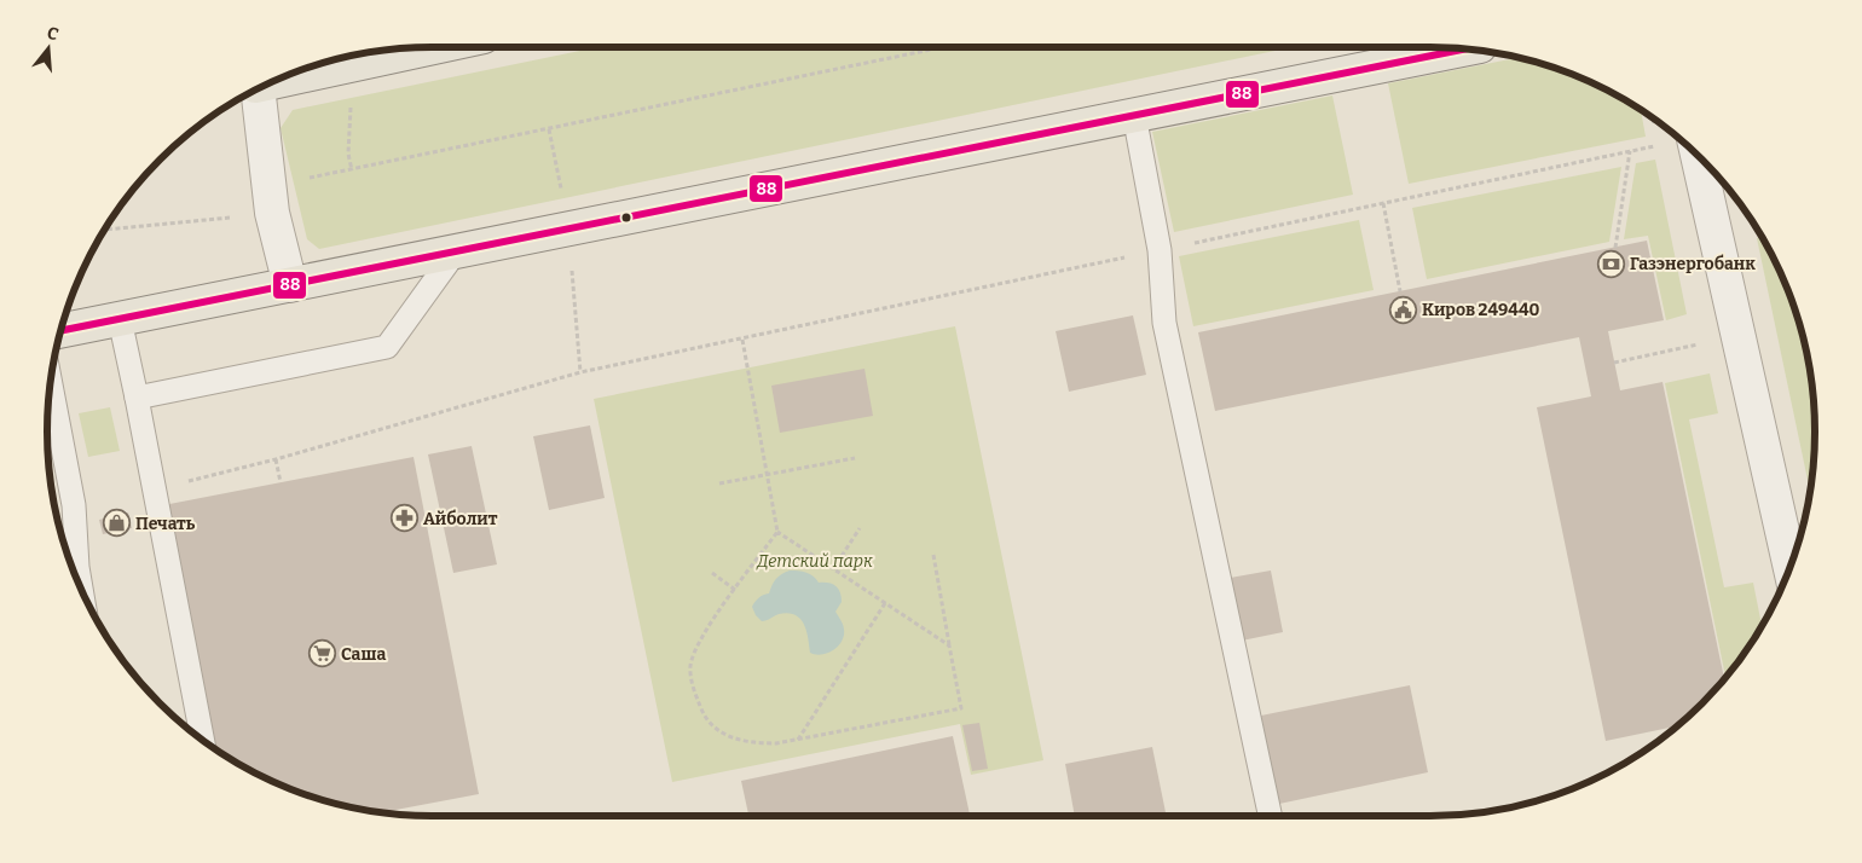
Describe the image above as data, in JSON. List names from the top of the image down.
{
  "parks": ["Детский парк"],
  "places": {
    "bank": ["Газэнергобанк"],
    "public building": ["Киров 249440"],
    "pharmacy": ["Айболит"],
    "shop": ["Печать"],
    "supermarket": ["Саша"]
  },
  "lines": ["transit line 88"],
  "north": "top"
}
